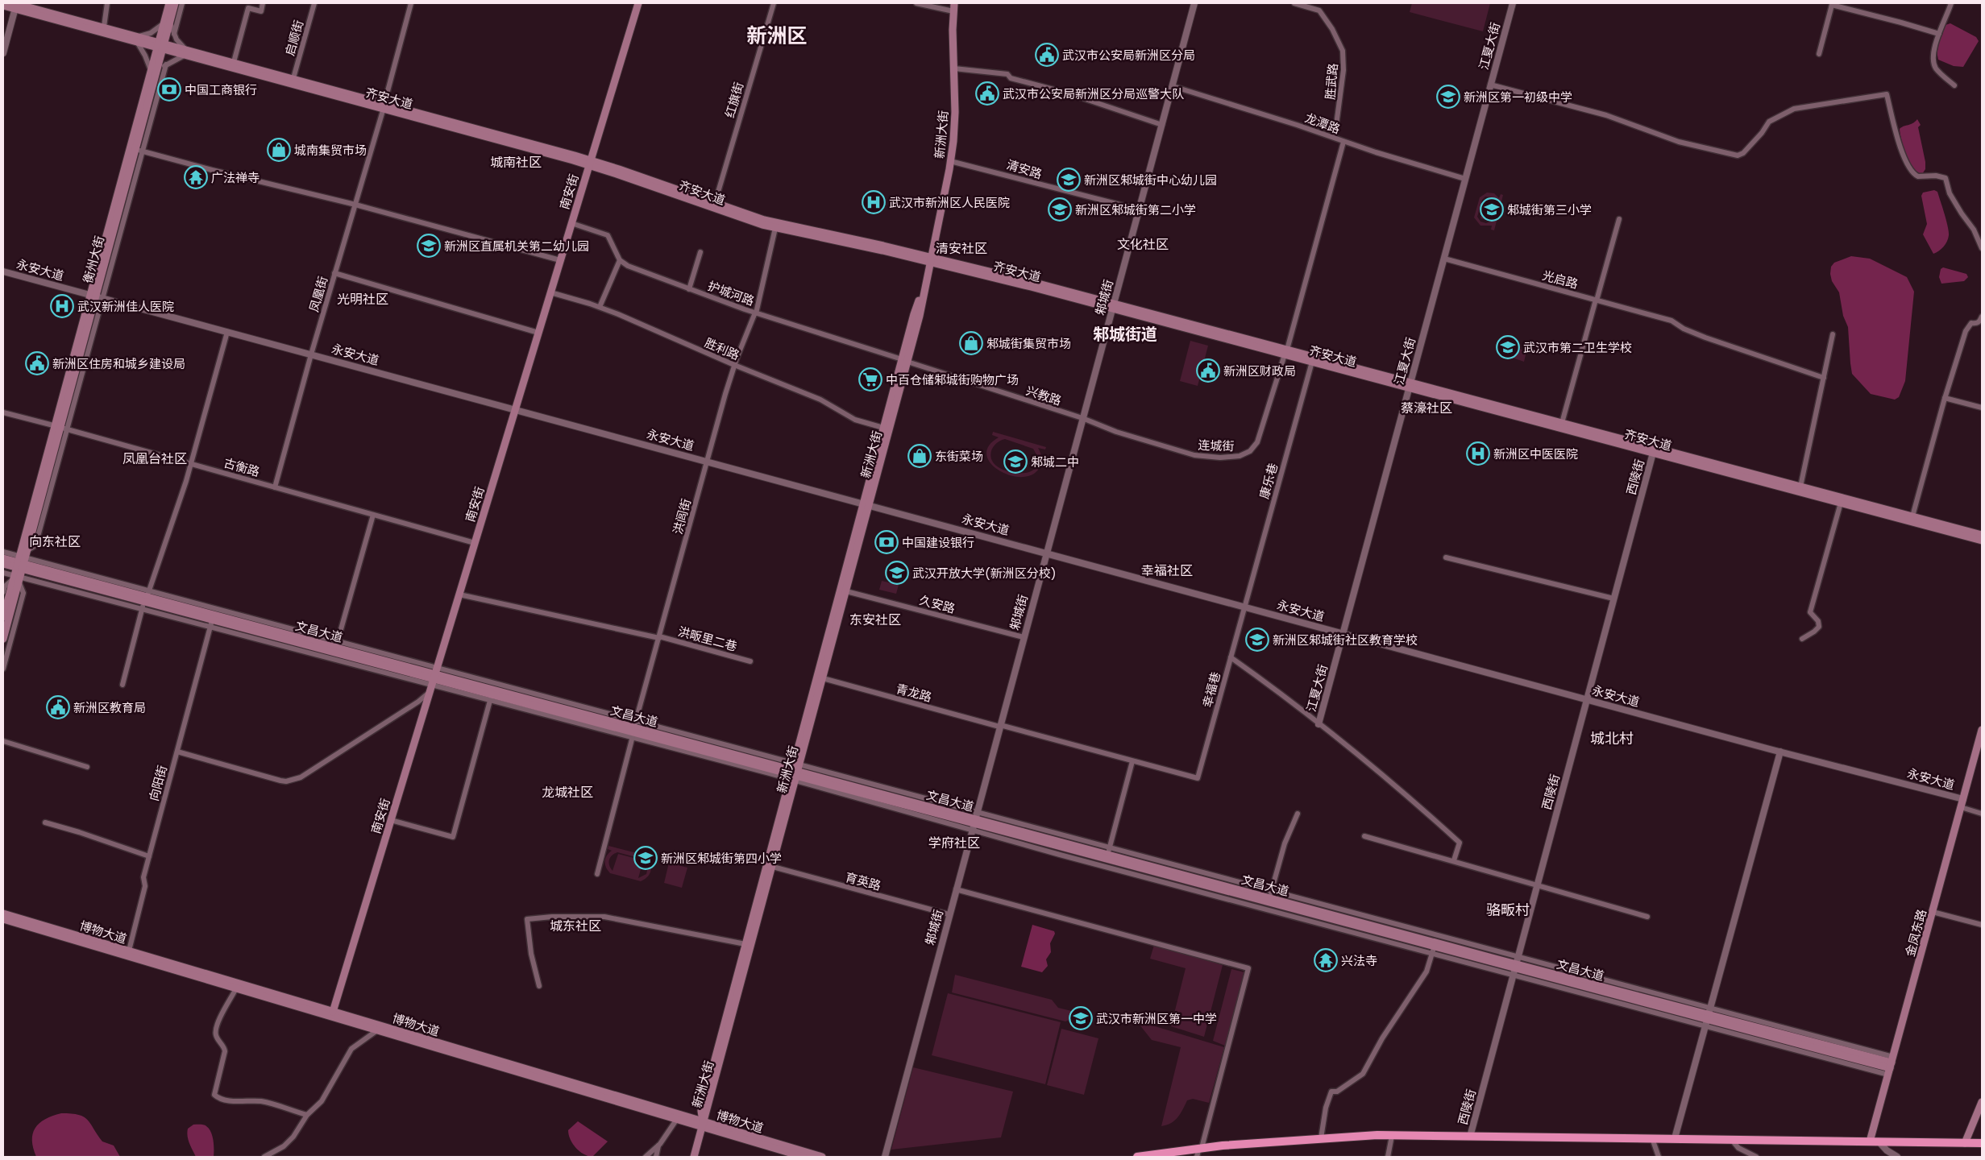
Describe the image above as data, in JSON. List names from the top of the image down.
{
  "streets": {
    "main road": [
      "齐安大道",
      "新洲大街",
      "南安街",
      "衡州大街",
      "文昌大道",
      "博物大道",
      "金凤东路"
    ],
    "street": [
      "启顺街",
      "江夏大街",
      "胜武路",
      "红旗街",
      "龙潭路",
      "清安路",
      "永安大道",
      "光启路",
      "护城河路",
      "凤凰街",
      "邾城街",
      "胜利路",
      "兴教路",
      "连城街",
      "古衡路",
      "西陵街",
      "康乐巷",
      "洪闾街",
      "久安路",
      "洪畈里二巷",
      "幸福巷",
      "青龙路",
      "向阳街",
      "育英路"
    ]
  },
  "crossings": [
    ["启顺街", "齐安大道"],
    ["江夏大街", "齐安大道"],
    ["江夏大街", "龙潭路"],
    ["江夏大街", "永安大道"],
    ["江夏大街", "光启路"],
    ["胜武路", "龙潭路"],
    ["齐安大道", "红旗街"],
    ["齐安大道", "新洲大街"],
    ["齐安大道", "南安街"],
    ["齐安大道", "衡州大街"],
    ["齐安大道", "凤凰街"],
    ["齐安大道", "邾城街"],
    ["齐安大道", "连城街"],
    ["齐安大道", "西陵街"],
    ["齐安大道", "康乐巷"],
    ["齐安大道", "洪闾街"],
    ["龙潭路", "邾城街"],
    ["龙潭路", "连城街"],
    ["新洲大街", "清安路"],
    ["新洲大街", "永安大道"],
    ["新洲大街", "护城河路"],
    ["新洲大街", "胜利路"],
    ["新洲大街", "兴教路"],
    ["新洲大街", "久安路"],
    ["新洲大街", "文昌大道"],
    ["新洲大街", "青龙路"],
    ["新洲大街", "育英路"],
    ["新洲大街", "博物大道"],
    ["清安路", "邾城街"],
    ["南安街", "永安大道"],
    ["南安街", "胜利路"],
    ["南安街", "古衡路"],
    ["南安街", "文昌大道"],
    ["南安街", "洪畈里二巷"],
    ["南安街", "博物大道"],
    ["衡州大街", "永安大道"],
    ["衡州大街", "古衡路"],
    ["衡州大街", "文昌大道"],
    ["永安大道", "凤凰街"],
    ["永安大道", "邾城街"],
    ["永安大道", "西陵街"],
    ["永安大道", "康乐巷"],
    ["永安大道", "洪闾街"],
    ["永安大道", "幸福巷"],
    ["永安大道", "金凤东路"],
    ["护城河路", "兴教路"],
    ["护城河路", "洪闾街"],
    ["凤凰街", "古衡路"],
    ["邾城街", "兴教路"],
    ["邾城街", "连城街"],
    ["邾城街", "久安路"],
    ["邾城街", "文昌大道"],
    ["邾城街", "青龙路"],
    ["邾城街", "育英路"],
    ["胜利路", "洪闾街"],
    ["兴教路", "连城街"],
    ["西陵街", "文昌大道"],
    ["康乐巷", "幸福巷"],
    ["洪闾街", "文昌大道"],
    ["洪闾街", "洪畈里二巷"],
    ["文昌大道", "向阳街"],
    ["文昌大道", "金凤东路"],
    ["幸福巷", "青龙路"],
    ["向阳街", "博物大道"]
  ],
  "districts": [
    "新洲区",
    "城南社区",
    "文化社区",
    "清安社区",
    "光明社区",
    "邾城街道",
    "蔡濠社区",
    "凤凰台社区",
    "向东社区",
    "幸福社区",
    "东安社区",
    "城北村",
    "龙城社区",
    "学府社区",
    "骆畈村",
    "城东社区"
  ],
  "places": {
    "public building": [
      "武汉市公安局新洲区分局",
      "武汉市公安局新洲区分局巡警大队",
      "新洲区住房和城乡建设局",
      "新洲区财政局",
      "新洲区教育局"
    ],
    "bank": ["中国工商银行", "中国建设银行"],
    "school or university": [
      "新洲区第一初级中学",
      "新洲区邾城街中心幼儿园",
      "新洲区邾城街第二小学",
      "邾城街第三小学",
      "新洲区直属机关第二幼儿园",
      "武汉市第二卫生学校",
      "邾城二中",
      "武汉开放大学(新洲区分校)",
      "新洲区邾城街社区教育学校",
      "新洲区邾城街第四小学",
      "武汉市新洲区第一中学"
    ],
    "shop": ["城南集贸市场", "邾城街集贸市场", "东街菜场"],
    "temple": ["广法禅寺", "兴法寺"],
    "hospital": ["武汉市新洲区人民医院", "武汉新洲佳人医院", "新洲区中医医院"],
    "supermarket": ["中百仓储邾城街购物广场"]
  }
}
